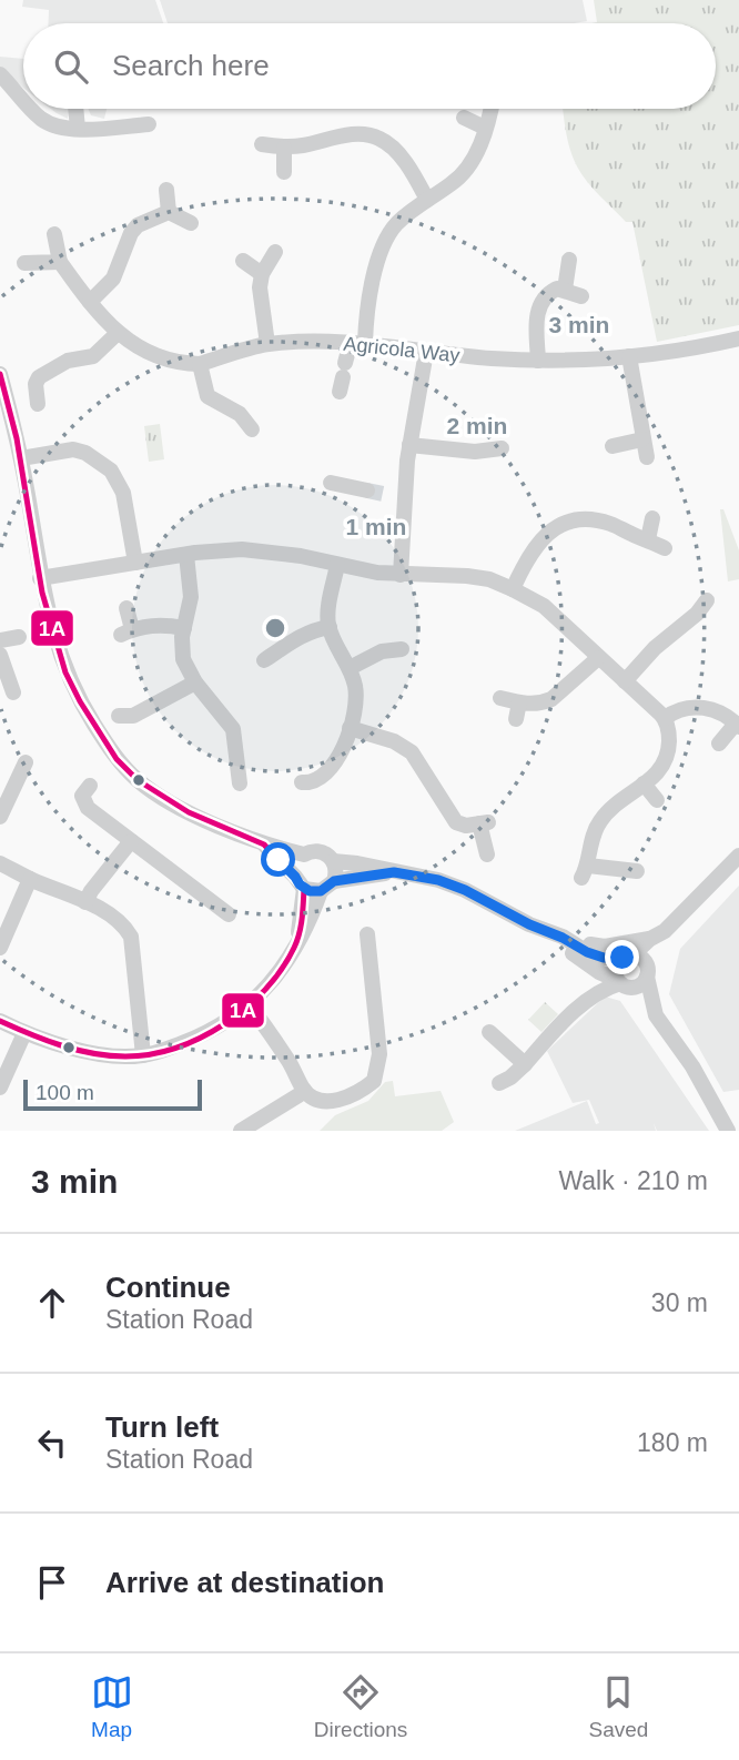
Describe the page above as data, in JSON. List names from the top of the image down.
{
  "streets": {
    "street": ["Agricola Way"]
  },
  "lines": ["transit line 1A"],
  "scale_bar": "100 m",
  "page": {
    "search": "Search here",
    "scale": "100 m",
    "heading": ["3 min", "Walk · 210 m"],
    "list": [
      ["Continue", "Station Road", "30 m"],
      ["Turn left", "Station Road", "180 m"],
      "Arrive at destination"
    ],
    "nav": ["Map", "Directions", "Saved"]
  },
  "rings": ["3 min", "2 min", "1 min"]
}
